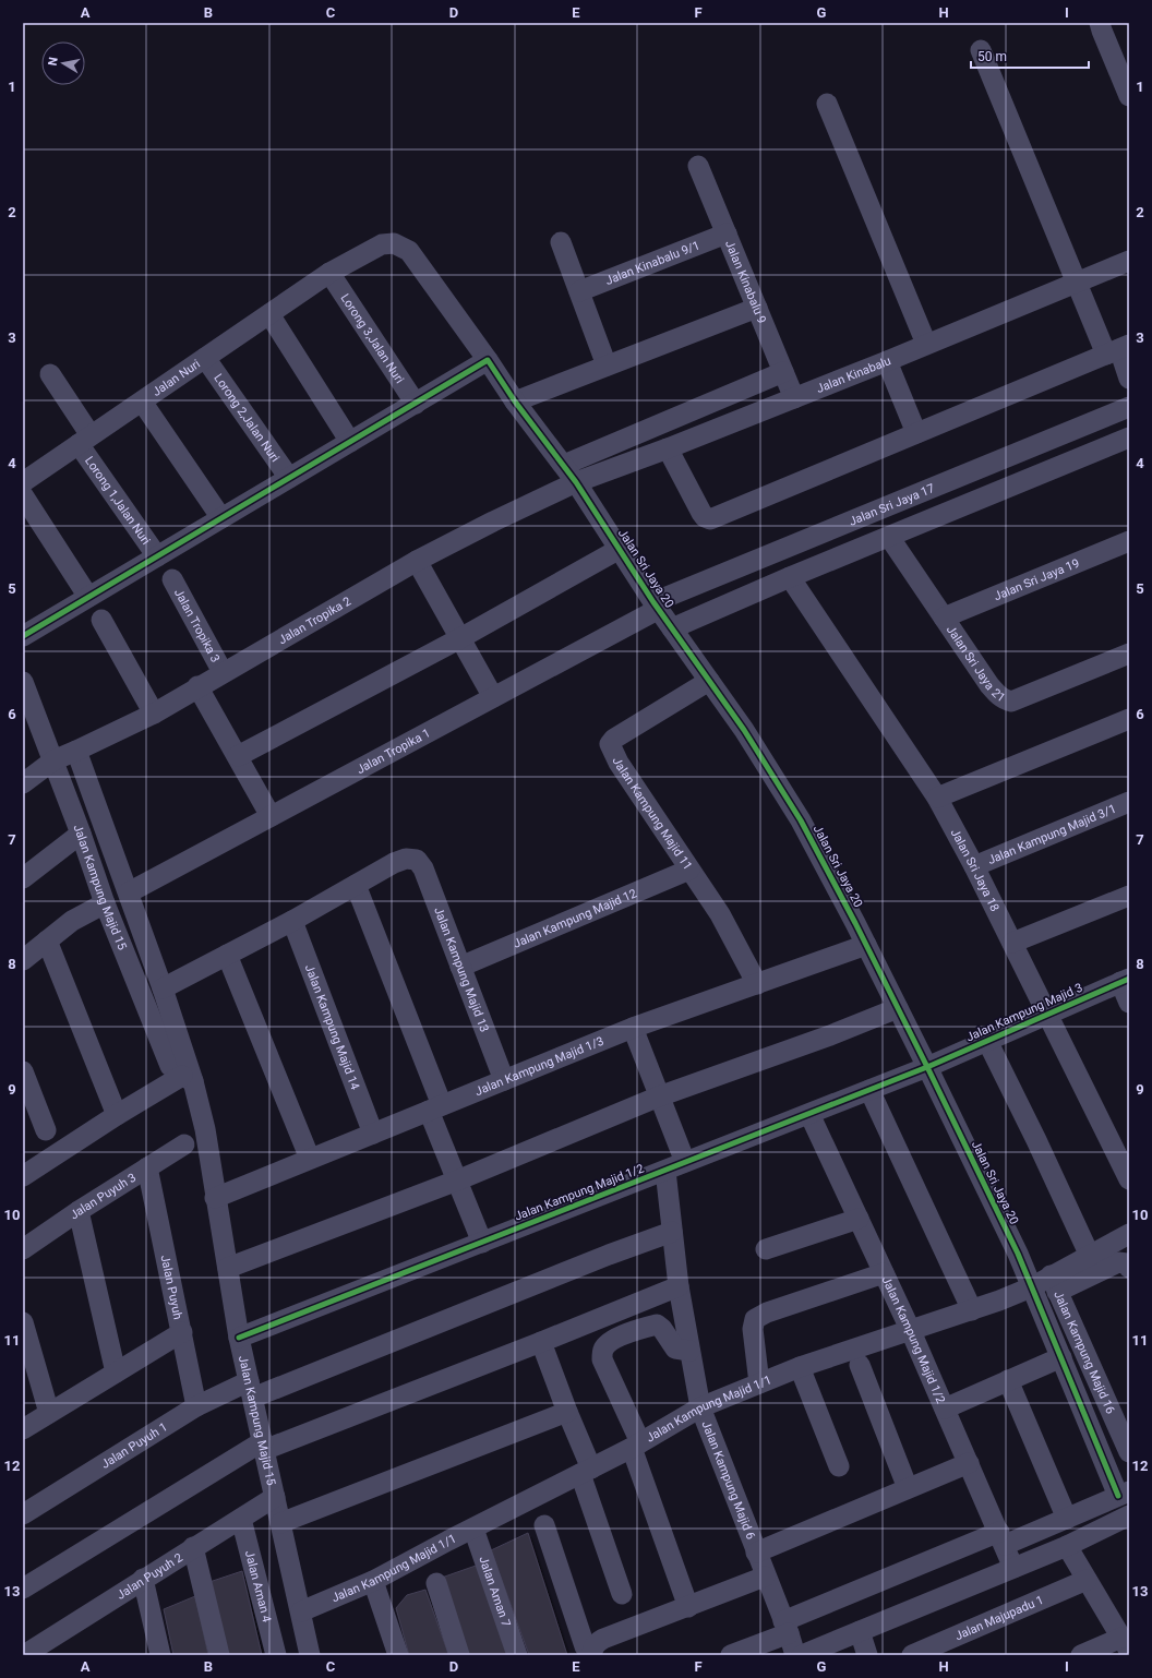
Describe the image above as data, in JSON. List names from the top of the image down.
{
  "streets": {
    "street": [
      "Jalan Kinabalu 9/1",
      "Jalan Kinabalu 9",
      "Lorong 3,Jalan Nuri",
      "Jalan Kinabalu",
      "Jalan Nuri",
      "Lorong 2,Jalan Nuri",
      "Lorong 1,Jalan Nuri",
      "Jalan Sri Jaya 17",
      "Jalan Sri Jaya 20",
      "Jalan Sri Jaya 19",
      "Jalan Tropika 2",
      "Jalan Tropika 3",
      "Jalan Sri Jaya 21",
      "Jalan Tropika 1",
      "Jalan Kampung Majid 11",
      "Jalan Kampung Majid 3/1",
      "Jalan Sri Jaya 18",
      "Jalan Kampung Majid 15",
      "Jalan Kampung Majid 12",
      "Jalan Kampung Majid 13",
      "Jalan Kampung Majid 3",
      "Jalan Kampung Majid 14",
      "Jalan Kampung Majid 1/3",
      "Jalan Kampung Majid 1/2",
      "Jalan Puyuh 3",
      "Jalan Puyuh",
      "Jalan Kampung Majid 16",
      "Jalan Kampung Majid 1/1",
      "Jalan Puyuh 1",
      "Jalan Kampung Majid 6",
      "Jalan Puyuh 2",
      "Jalan Aman 4",
      "Jalan Aman 7",
      "Jalan Majupadu 1"
    ]
  },
  "crossings": [
    ["Jalan Kinabalu 9/1", "Jalan Kinabalu 9"],
    ["Jalan Kinabalu 9", "Jalan Kinabalu"],
    ["Lorong 3,Jalan Nuri", "Jalan Nuri"],
    ["Jalan Kinabalu", "Jalan Sri Jaya 20"],
    ["Jalan Kinabalu", "Jalan Tropika 2"],
    ["Jalan Nuri", "Lorong 2,Jalan Nuri"],
    ["Jalan Nuri", "Lorong 1,Jalan Nuri"],
    ["Jalan Nuri", "Jalan Sri Jaya 20"],
    ["Jalan Sri Jaya 17", "Jalan Sri Jaya 20"],
    ["Jalan Sri Jaya 17", "Jalan Tropika 1"],
    ["Jalan Sri Jaya 20", "Jalan Tropika 2"],
    ["Jalan Sri Jaya 20", "Jalan Tropika 1"],
    ["Jalan Sri Jaya 20", "Jalan Kampung Majid 11"],
    ["Jalan Sri Jaya 20", "Jalan Kampung Majid 3"],
    ["Jalan Sri Jaya 20", "Jalan Kampung Majid 1/3"],
    ["Jalan Sri Jaya 20", "Jalan Kampung Majid 1/2"],
    ["Jalan Sri Jaya 20", "Jalan Kampung Majid 1/1"],
    ["Jalan Sri Jaya 19", "Jalan Sri Jaya 21"],
    ["Jalan Tropika 2", "Jalan Tropika 3"],
    ["Jalan Tropika 2", "Jalan Kampung Majid 15"],
    ["Jalan Tropika 1", "Jalan Kampung Majid 15"],
    ["Jalan Kampung Majid 11", "Jalan Kampung Majid 12"],
    ["Jalan Kampung Majid 11", "Jalan Kampung Majid 1/3"],
    ["Jalan Kampung Majid 3/1", "Jalan Sri Jaya 18"],
    ["Jalan Sri Jaya 18", "Jalan Kampung Majid 3"],
    ["Jalan Kampung Majid 15", "Jalan Kampung Majid 1/3"],
    ["Jalan Kampung Majid 15", "Jalan Kampung Majid 1/2"],
    ["Jalan Kampung Majid 15", "Jalan Kampung Majid 1/1"],
    ["Jalan Kampung Majid 15", "Jalan Puyuh 1"],
    ["Jalan Kampung Majid 15", "Jalan Puyuh 2"],
    ["Jalan Kampung Majid 12", "Jalan Kampung Majid 13"],
    ["Jalan Kampung Majid 13", "Jalan Kampung Majid 1/3"],
    ["Jalan Kampung Majid 3", "Jalan Kampung Majid 1/2"],
    ["Jalan Kampung Majid 14", "Jalan Kampung Majid 1/3"],
    ["Jalan Kampung Majid 1/2", "Jalan Kampung Majid 1/1"],
    ["Jalan Kampung Majid 1/2", "Jalan Kampung Majid 6"],
    ["Jalan Puyuh 3", "Jalan Puyuh"],
    ["Jalan Puyuh", "Jalan Puyuh 1"],
    ["Jalan Kampung Majid 16", "Jalan Kampung Majid 1/1"],
    ["Jalan Kampung Majid 1/1", "Jalan Kampung Majid 6"],
    ["Jalan Kampung Majid 1/1", "Jalan Aman 7"],
    ["Jalan Puyuh 1", "Jalan Kampung Majid 6"],
    ["Jalan Puyuh 2", "Jalan Aman 4"]
  ],
  "scale_bar": "50 m",
  "north": "left",
  "grid": {
    "columns": [
      "A",
      "B",
      "C",
      "D",
      "E",
      "F",
      "G",
      "H",
      "I"
    ],
    "rows": [
      "1",
      "2",
      "3",
      "4",
      "5",
      "6",
      "7",
      "8",
      "9",
      "10",
      "11",
      "12",
      "13"
    ]
  }
}
